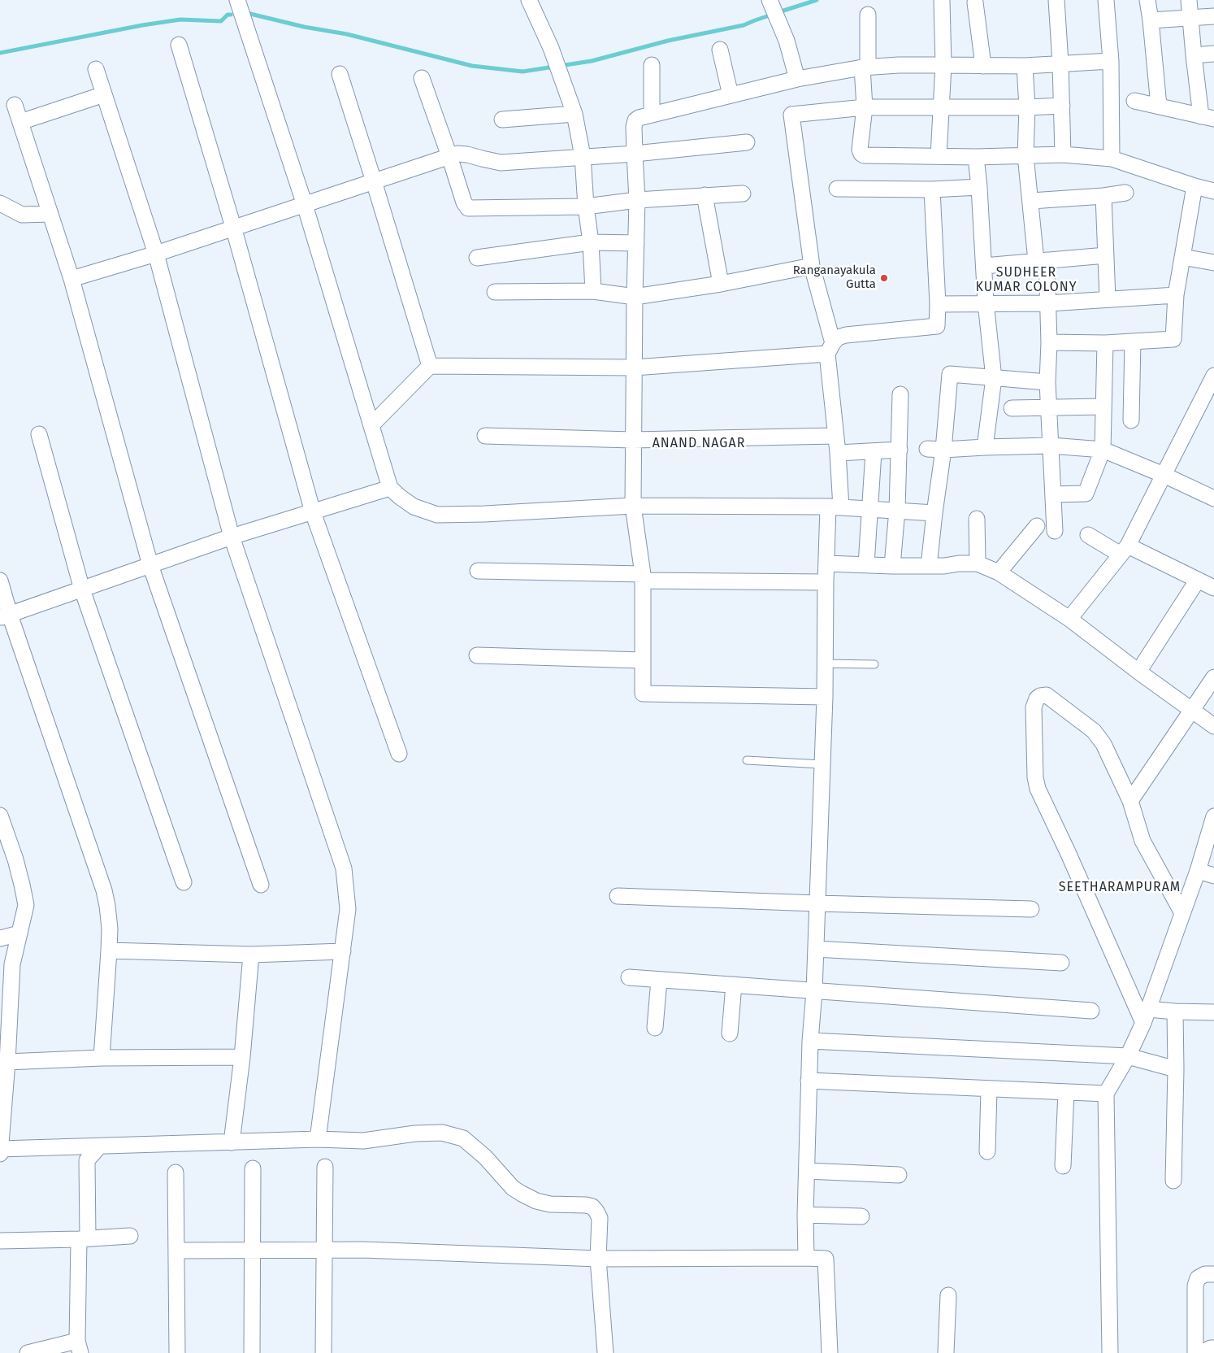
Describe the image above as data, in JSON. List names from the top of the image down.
{
  "districts": ["SUDHEER KUMAR COLONY", "ANAND NAGAR", "SEETHARAMPURAM"],
  "places": ["Ranganayakula Gutta"]
}
